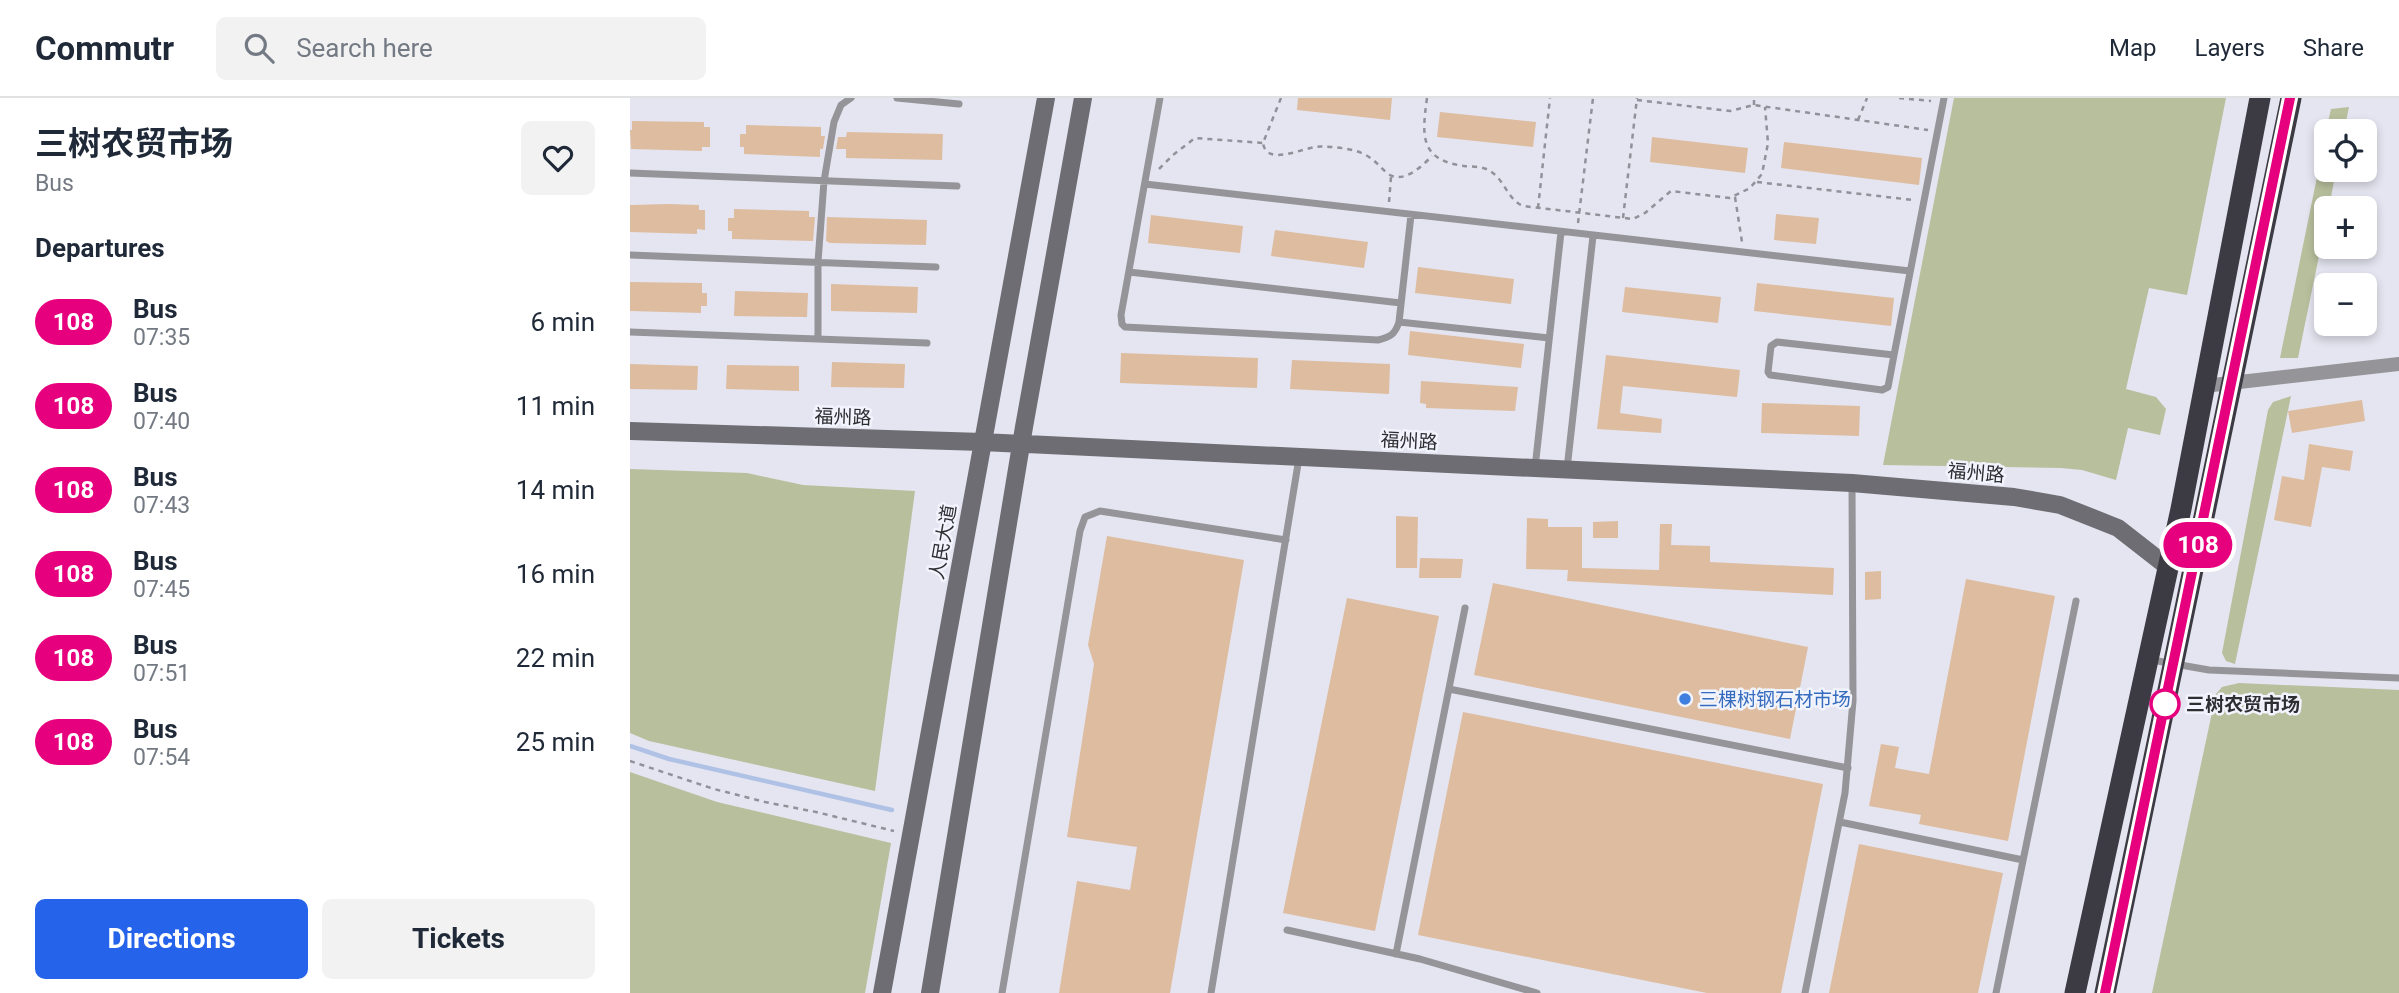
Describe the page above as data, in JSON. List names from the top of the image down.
{
  "streets": {
    "street": ["福州路", "人民大道"]
  },
  "crossings": [
    ["福州路", "人民大道"]
  ],
  "places": ["三棵树钢石材市场", "三树农贸市场"],
  "lines": ["bus line 108"],
  "page": {
    "header": "Commutr",
    "search": "Search here",
    "nav": ["Map", "Layers", "Share"],
    "heading": [
      ["三树农贸市场", "Bus"],
      "Departures"
    ],
    "on_map": "108",
    "map_buttons": ["+", "−"],
    "list": [
      {
        "mark": "108",
        "name": "Bus",
        "note": "07:35",
        "value": "6 min"
      },
      {
        "mark": "108",
        "name": "Bus",
        "note": "07:40",
        "value": "11 min"
      },
      {
        "mark": "108",
        "name": "Bus",
        "note": "07:43",
        "value": "14 min"
      },
      {
        "mark": "108",
        "name": "Bus",
        "note": "07:45",
        "value": "16 min"
      },
      {
        "mark": "108",
        "name": "Bus",
        "note": "07:51",
        "value": "22 min"
      },
      {
        "mark": "108",
        "name": "Bus",
        "note": "07:54",
        "value": "25 min"
      }
    ],
    "buttons": ["Directions", "Tickets"]
  }
}
